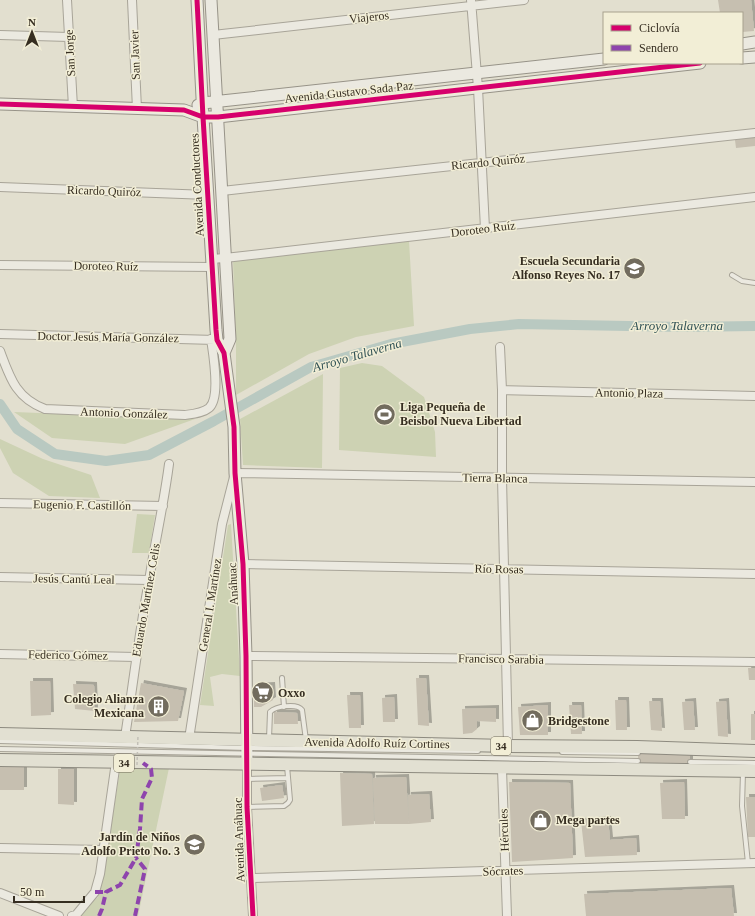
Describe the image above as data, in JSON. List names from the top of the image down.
{
  "streets": {
    "main road": ["Avenida Adolfo Ruíz Cortines", "34"],
    "street": [
      "Viajeros",
      "San Jorge",
      "San Javier",
      "Avenida Gustavo Sada Paz",
      "Ricardo Quiróz",
      "Avenida Conductores",
      "Doroteo Ruíz",
      "Doctor Jesús María González",
      "Antonio Plaza",
      "Antonio González",
      "Tierra Blanca",
      "Eugenio F. Castillón",
      "Río Rosas",
      "Jesús Cantú Leal",
      "Anáhuac",
      "Eduardo Martínez Celis",
      "General I. Martínez",
      "Federico Gómez",
      "Francisco Sarabia",
      "Hércules",
      "Avenida Anáhuac",
      "Sócrates"
    ]
  },
  "crossings": [
    ["Viajeros", "Avenida Conductores"],
    ["San Jorge", "Avenida Gustavo Sada Paz"],
    ["San Javier", "Avenida Gustavo Sada Paz"],
    ["Avenida Gustavo Sada Paz", "Avenida Conductores"],
    ["Ricardo Quiróz", "Avenida Conductores"],
    ["Avenida Conductores", "Doroteo Ruíz"],
    ["Avenida Conductores", "Doctor Jesús María González"],
    ["Avenida Conductores", "Antonio González"],
    ["Avenida Conductores", "Anáhuac"],
    ["Doctor Jesús María González", "Antonio González"],
    ["Tierra Blanca", "Anáhuac"],
    ["Tierra Blanca", "General I. Martínez"],
    ["Eugenio F. Castillón", "Eduardo Martínez Celis"],
    ["Río Rosas", "Anáhuac"],
    ["Jesús Cantú Leal", "Eduardo Martínez Celis"],
    ["Anáhuac", "General I. Martínez"],
    ["Anáhuac", "Francisco Sarabia"],
    ["Anáhuac", "Avenida Adolfo Ruíz Cortines"],
    ["Anáhuac", "Avenida Anáhuac"],
    ["Eduardo Martínez Celis", "Federico Gómez"],
    ["Eduardo Martínez Celis", "Avenida Adolfo Ruíz Cortines"],
    ["General I. Martínez", "Avenida Adolfo Ruíz Cortines"],
    ["Avenida Adolfo Ruíz Cortines", "Hércules"],
    ["Avenida Adolfo Ruíz Cortines", "Avenida Anáhuac"],
    ["Hércules", "Sócrates"],
    ["Avenida Anáhuac", "Sócrates"]
  ],
  "water": ["Arroyo Talaverna"],
  "places": {
    "school or university": ["Escuela Secundaria Alfonso Reyes No. 17", "Jardín de Niños Adolfo Prieto No. 3"],
    "sports": ["Liga Pequeña de Beisbol Nueva Libertad"],
    "supermarket": ["Oxxo"],
    "building": ["Colegio Alianza Mexicana"],
    "shop": ["Bridgestone", "Mega partes"]
  },
  "legend": ["Ciclovía", "Sendero"],
  "scale_bar": "50 m",
  "north": "top"
}
